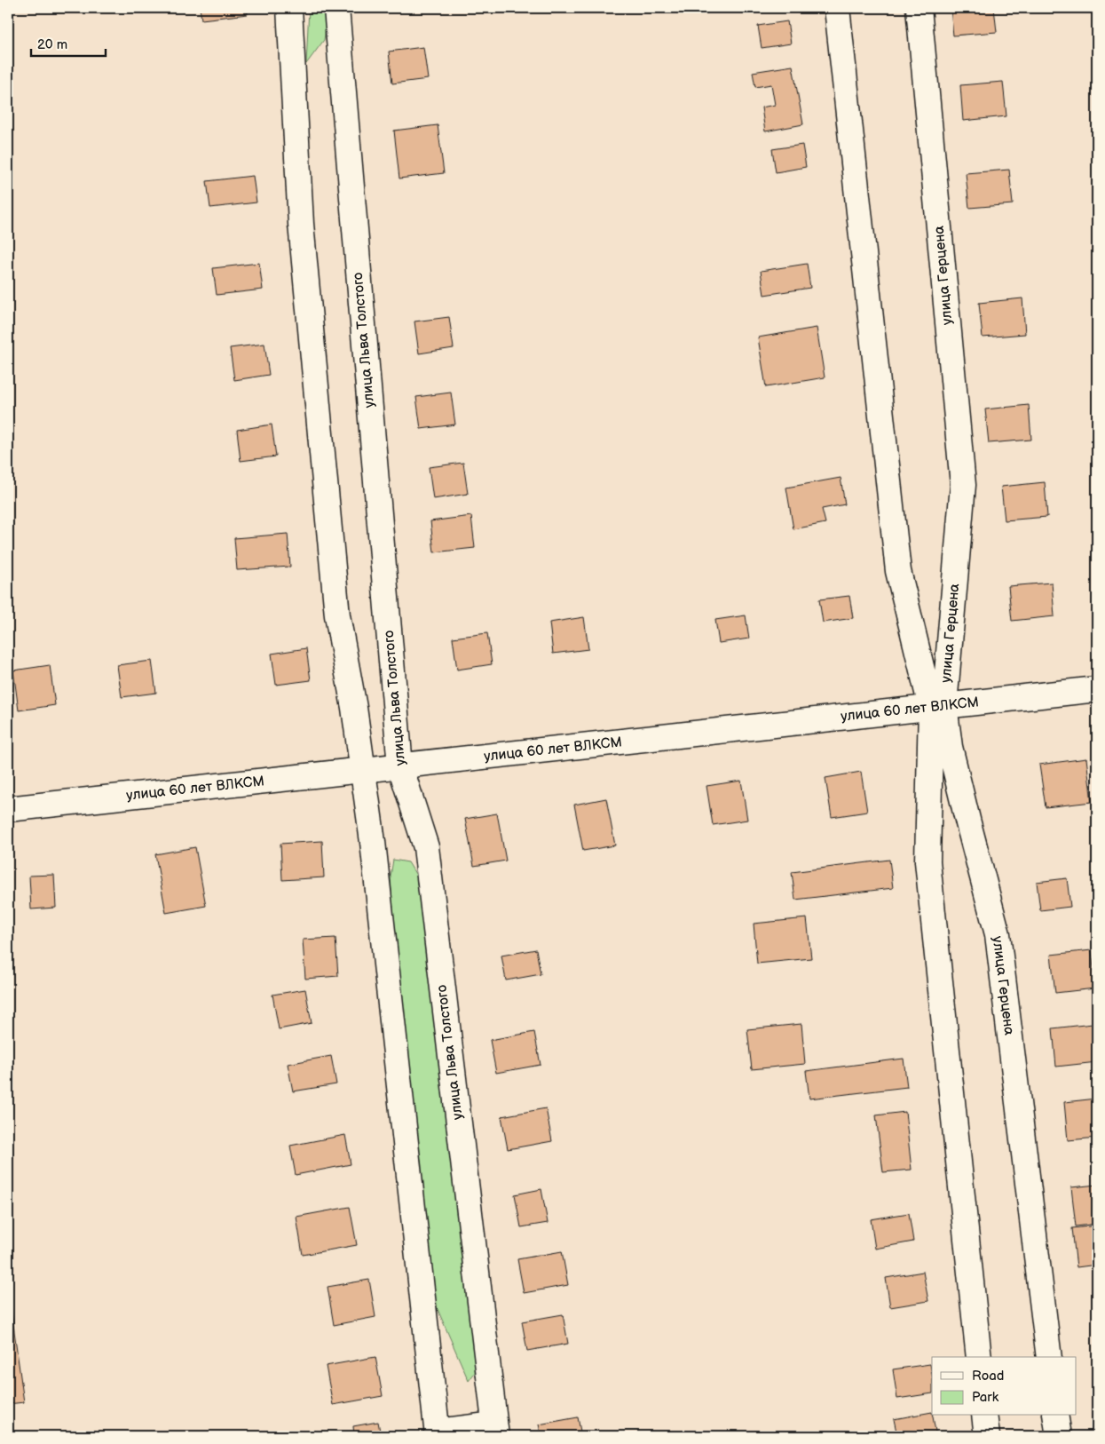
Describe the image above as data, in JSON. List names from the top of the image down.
{
  "streets": {
    "street": ["улица Герцена", "улица Льва Толстого", "улица 60 лет ВЛКСМ"]
  },
  "crossings": [
    ["улица Герцена", "улица 60 лет ВЛКСМ"],
    ["улица Льва Толстого", "улица 60 лет ВЛКСМ"]
  ],
  "legend": ["Road", "Park"],
  "scale_bar": "20 m"
}
